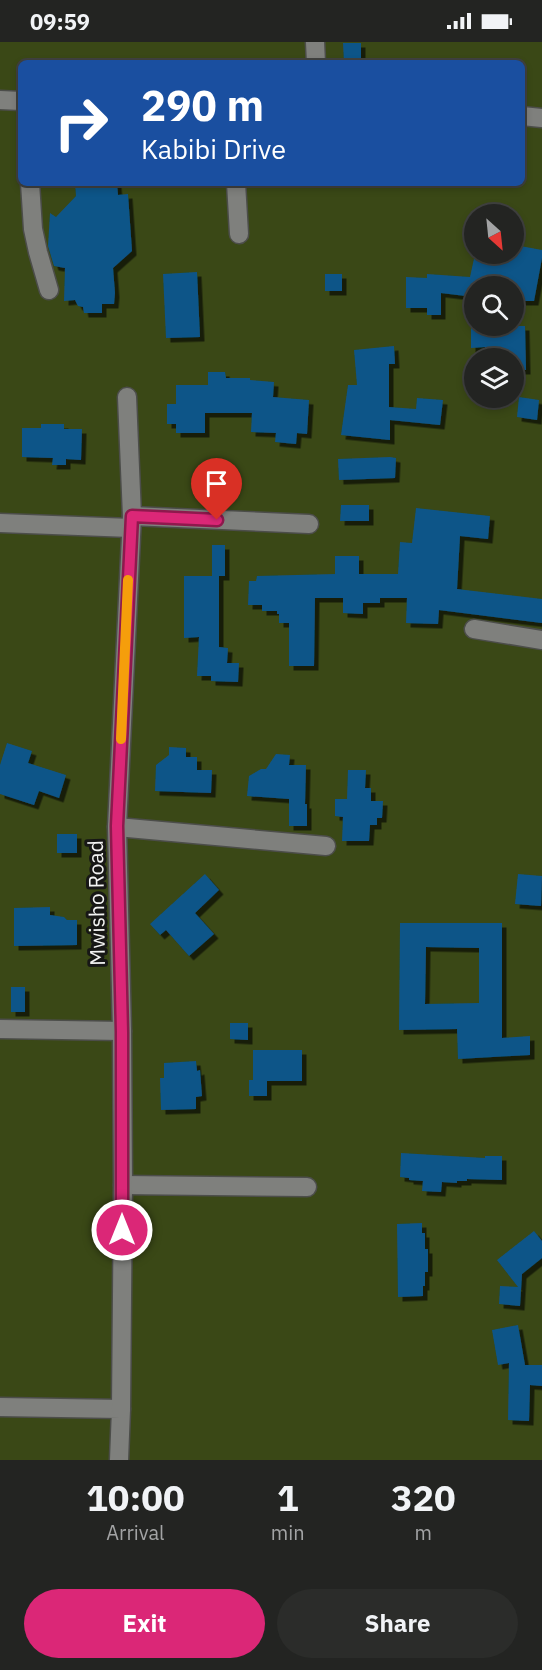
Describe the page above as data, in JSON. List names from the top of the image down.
{
  "streets": {
    "street": ["Mwisho Road"]
  },
  "north": "bottom right",
  "page": {
    "status": "09:59",
    "turn": ["290 m", "Kabibi Drive"],
    "eta": [
      "10:00",
      "Arrival",
      "1",
      "min",
      "320",
      "m"
    ],
    "buttons": ["Exit", "Share"]
  }
}
